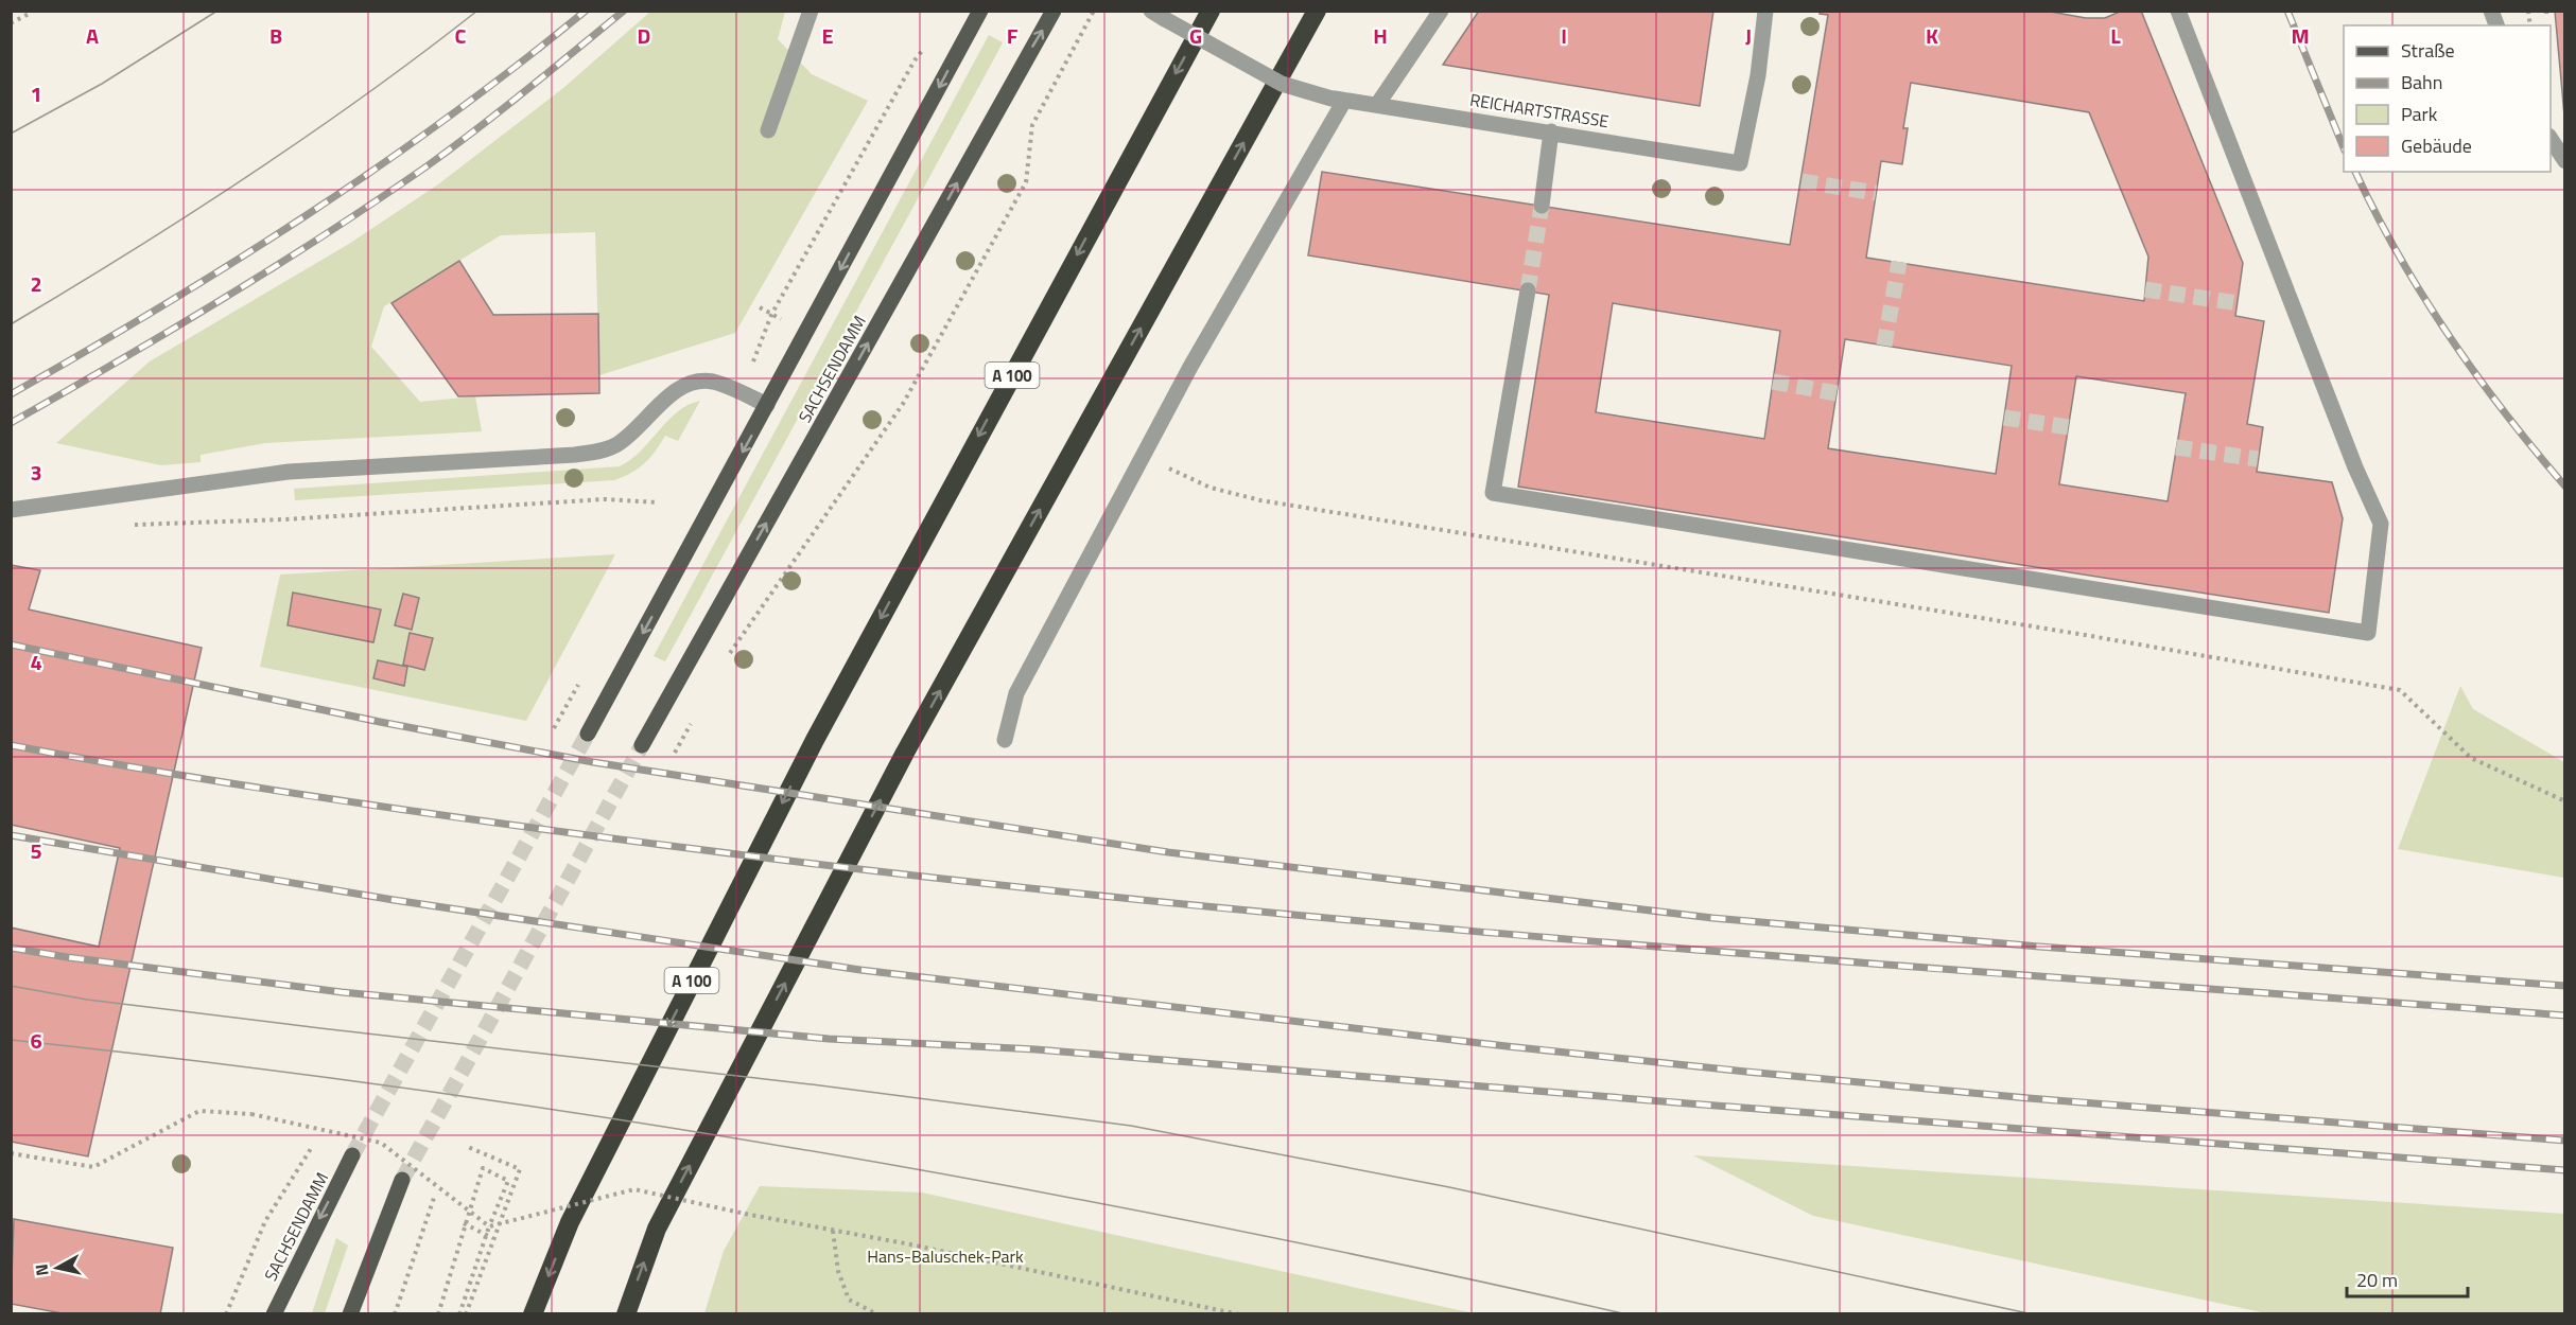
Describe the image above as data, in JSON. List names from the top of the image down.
{
  "streets": {
    "highway": ["A 100"],
    "main road": ["SACHSENDAMM"],
    "street": ["REICHARTSTRASSE"]
  },
  "parks": ["Hans-Baluschek-Park"],
  "legend": [
    "Straße",
    "Bahn",
    "Park",
    "Gebäude"
  ],
  "scale_bar": "20 m",
  "north": "left",
  "grid": {
    "columns": [
      "A",
      "B",
      "C",
      "D",
      "E",
      "F",
      "G",
      "H",
      "I",
      "J",
      "K",
      "L",
      "M"
    ],
    "rows": [
      "1",
      "2",
      "3",
      "4",
      "5",
      "6"
    ]
  }
}
